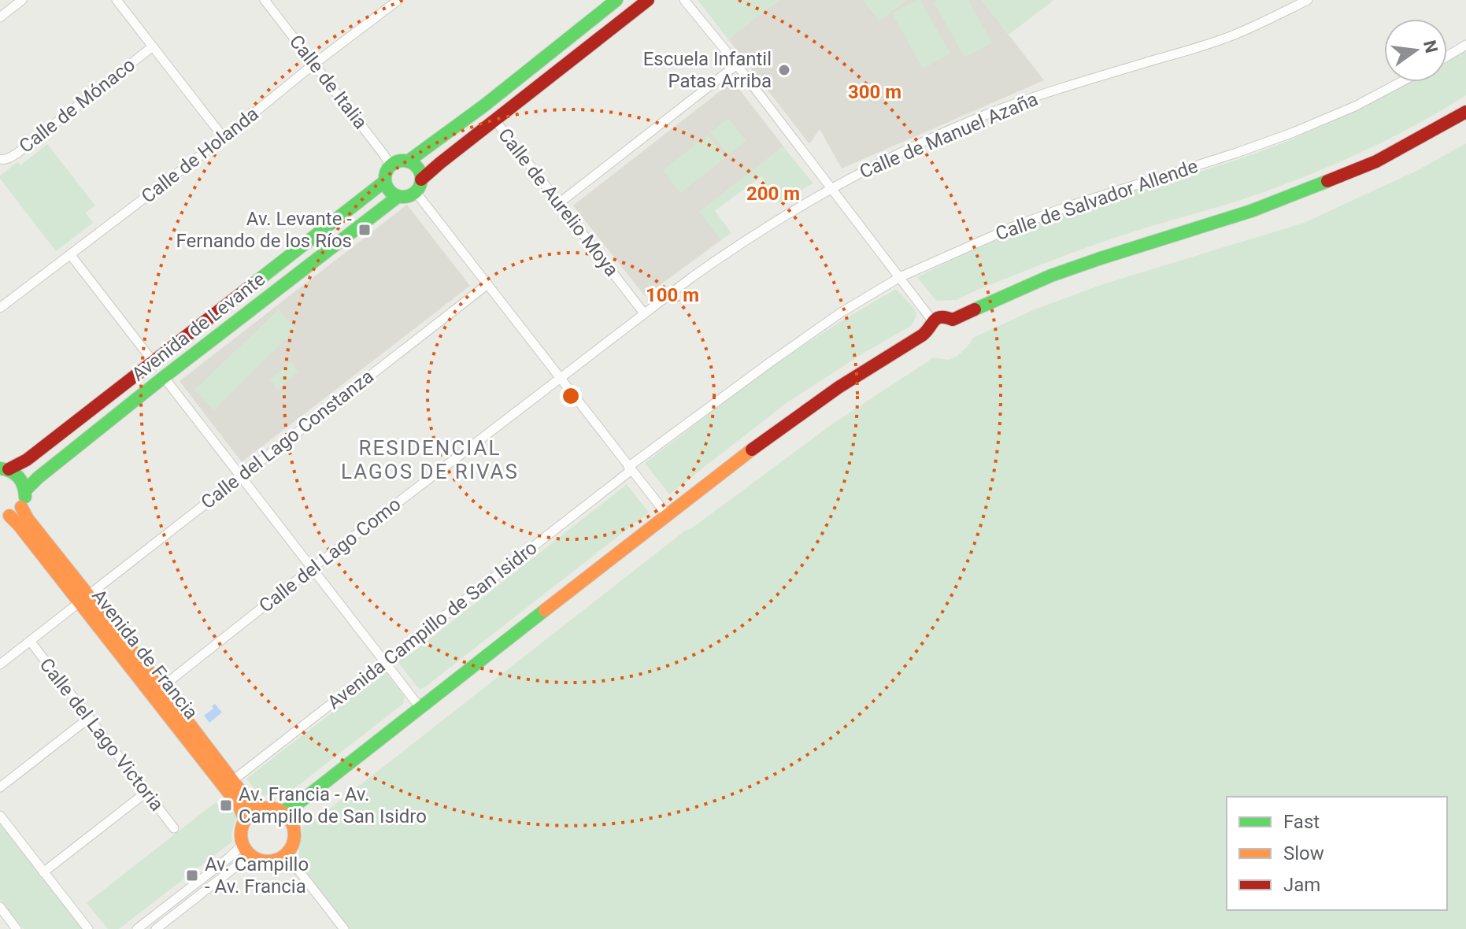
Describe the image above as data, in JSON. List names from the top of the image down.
{
  "streets": {
    "street": [
      "Calle de Italia",
      "Calle de Mónaco",
      "Calle de Manuel Azaña",
      "Calle de Holanda",
      "Calle de Salvador Allende",
      "Calle de Aurelio Moya",
      "Avenida de Levante",
      "Calle del Lago Constanza",
      "Calle del Lago Como",
      "Avenida Campillo de San Isidro",
      "Avenida de Francia",
      "Calle del Lago Victoria"
    ]
  },
  "crossings": [
    ["Calle de Italia", "Calle de Holanda"],
    ["Calle de Italia", "Avenida de Levante"],
    ["Calle de Manuel Azaña", "Calle de Aurelio Moya"],
    ["Calle de Manuel Azaña", "Calle del Lago Como"],
    ["Calle de Salvador Allende", "Avenida Campillo de San Isidro"],
    ["Calle del Lago Constanza", "Avenida de Francia"],
    ["Calle del Lago Constanza", "Calle del Lago Victoria"],
    ["Calle del Lago Como", "Avenida de Francia"],
    ["Avenida Campillo de San Isidro", "Avenida de Francia"]
  ],
  "districts": ["RESIDENCIAL LAGOS DE RIVAS"],
  "places": {
    "other": ["Escuela Infantil Patas Arriba"],
    "transit": ["Av. Levante - Fernando de los Ríos", "Av. Francia - Av. Campillo de San Isidro", "Av. Campillo - Av. Francia"]
  },
  "legend": ["Fast", "Slow", "Jam"],
  "north": "right",
  "rings": ["300 m", "200 m", "100 m"]
}
